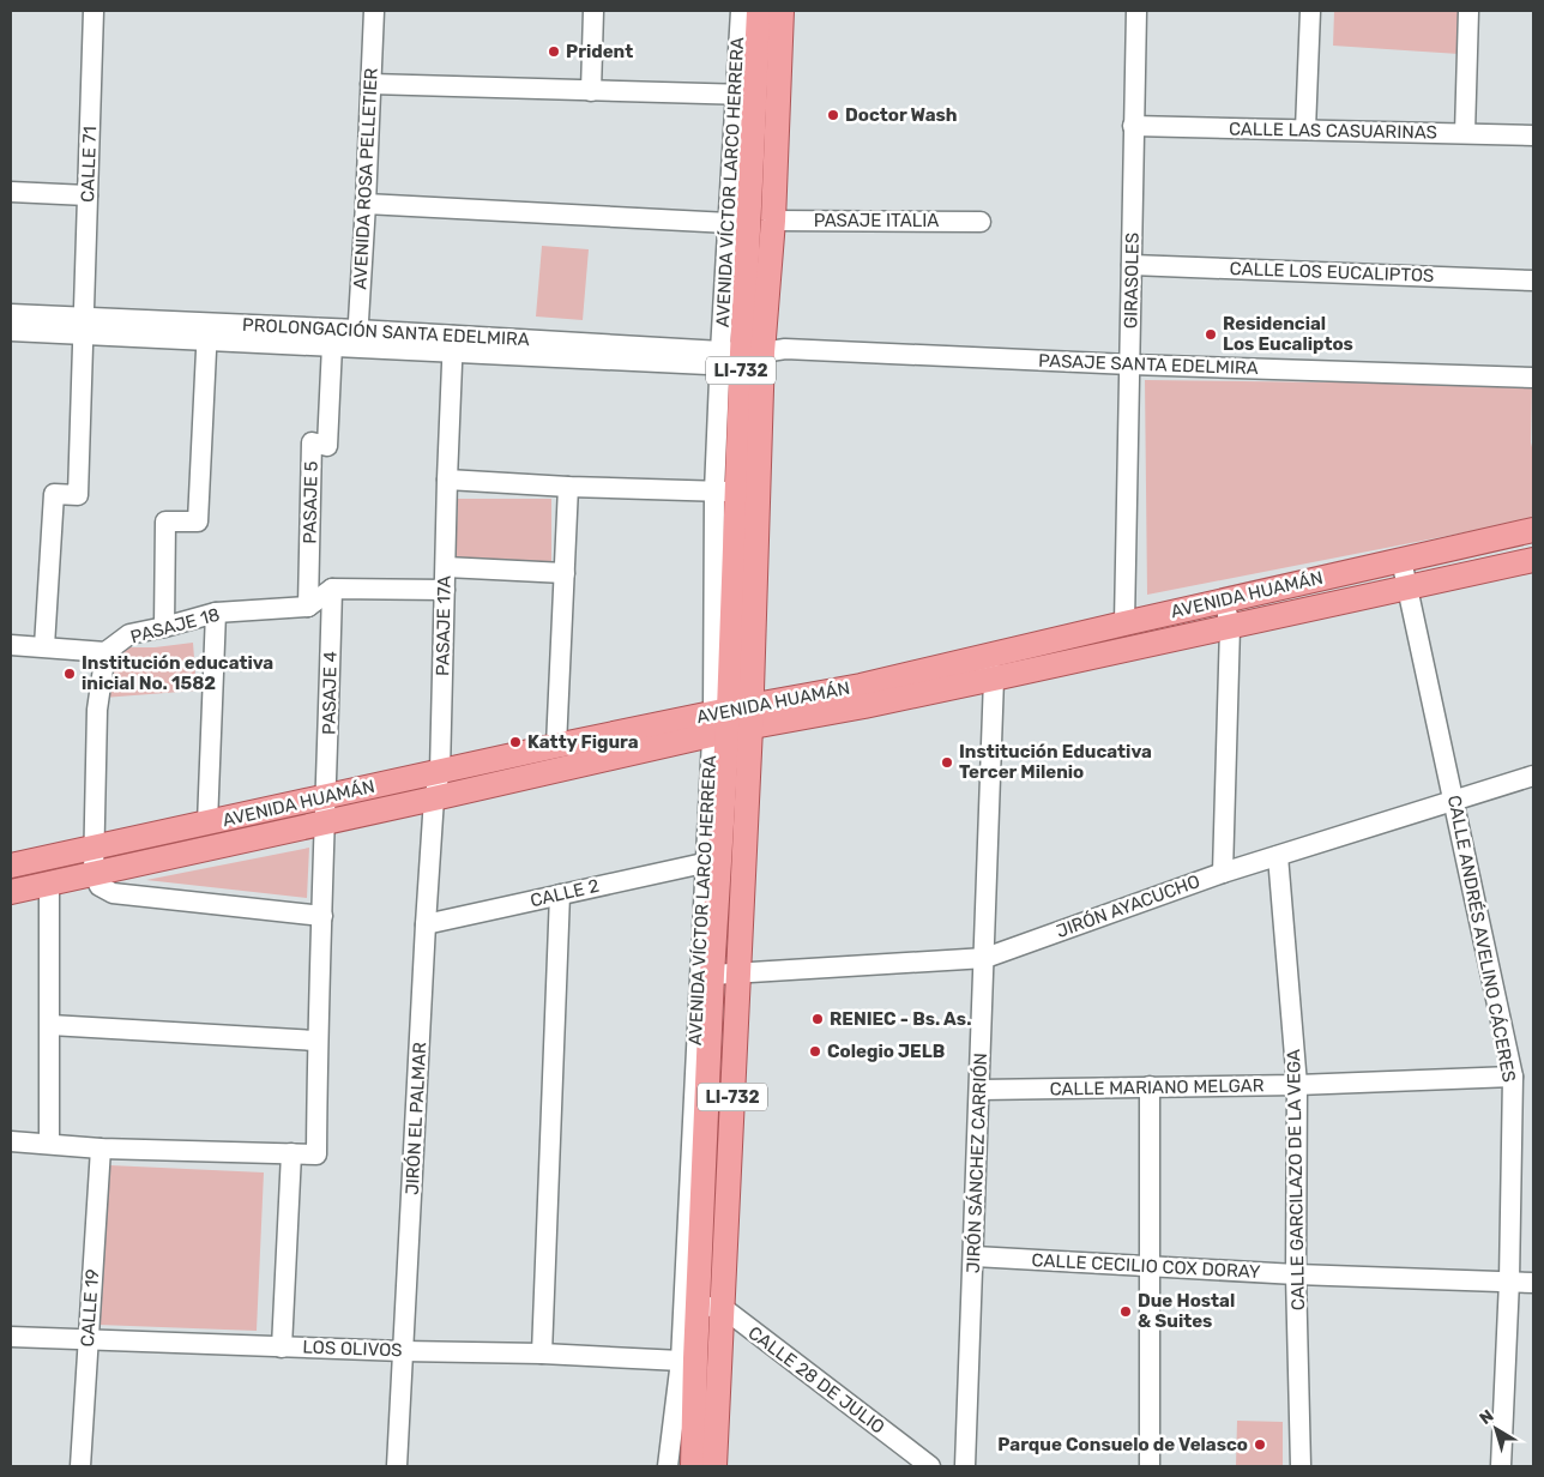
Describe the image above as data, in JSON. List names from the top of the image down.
{
  "streets": {
    "main road": ["AVENIDA VÍCTOR LARCO HERRERA", "LI-732", "AVENIDA HUAMÁN"],
    "street": [
      "CALLE LAS CASUARINAS",
      "CALLE 71",
      "AVENIDA ROSA PELLETIER",
      "PASAJE ITALIA",
      "CALLE LOS EUCALIPTOS",
      "GIRASOLES",
      "PROLONGACIÓN SANTA EDELMIRA",
      "PASAJE SANTA EDELMIRA",
      "PASAJE 5",
      "PASAJE 18",
      "PASAJE 17A",
      "PASAJE 4",
      "CALLE 2",
      "JIRÓN AYACUCHO",
      "CALLE ANDRÉS AVELINO CÁCERES",
      "CALLE MARIANO MELGAR",
      "JIRÓN EL PALMAR",
      "JIRÓN SÁNCHEZ CARRIÓN",
      "CALLE GARCILAZO DE LA VEGA",
      "CALLE CECILIO COX DORAY",
      "CALLE 19",
      "LOS OLIVOS",
      "CALLE 28 DE JULIO"
    ]
  },
  "crossings": [
    ["CALLE LAS CASUARINAS", "GIRASOLES"],
    ["CALLE 71", "PROLONGACIÓN SANTA EDELMIRA"],
    ["AVENIDA ROSA PELLETIER", "PROLONGACIÓN SANTA EDELMIRA"],
    ["AVENIDA VÍCTOR LARCO HERRERA", "PASAJE ITALIA"],
    ["AVENIDA VÍCTOR LARCO HERRERA", "PROLONGACIÓN SANTA EDELMIRA"],
    ["AVENIDA VÍCTOR LARCO HERRERA", "PASAJE SANTA EDELMIRA"],
    ["AVENIDA VÍCTOR LARCO HERRERA", "AVENIDA HUAMÁN"],
    ["AVENIDA VÍCTOR LARCO HERRERA", "CALLE 2"],
    ["AVENIDA VÍCTOR LARCO HERRERA", "JIRÓN AYACUCHO"],
    ["AVENIDA VÍCTOR LARCO HERRERA", "LOS OLIVOS"],
    ["AVENIDA VÍCTOR LARCO HERRERA", "CALLE 28 DE JULIO"],
    ["CALLE LOS EUCALIPTOS", "GIRASOLES"],
    ["GIRASOLES", "PASAJE SANTA EDELMIRA"],
    ["GIRASOLES", "AVENIDA HUAMÁN"],
    ["PROLONGACIÓN SANTA EDELMIRA", "PASAJE SANTA EDELMIRA"],
    ["PROLONGACIÓN SANTA EDELMIRA", "PASAJE 5"],
    ["PROLONGACIÓN SANTA EDELMIRA", "PASAJE 17A"],
    ["PASAJE 5", "PASAJE 18"],
    ["AVENIDA HUAMÁN", "PASAJE 17A"],
    ["AVENIDA HUAMÁN", "PASAJE 4"],
    ["AVENIDA HUAMÁN", "CALLE ANDRÉS AVELINO CÁCERES"],
    ["AVENIDA HUAMÁN", "JIRÓN EL PALMAR"],
    ["AVENIDA HUAMÁN", "JIRÓN SÁNCHEZ CARRIÓN"],
    ["PASAJE 17A", "JIRÓN EL PALMAR"],
    ["CALLE 2", "JIRÓN EL PALMAR"],
    ["JIRÓN AYACUCHO", "CALLE ANDRÉS AVELINO CÁCERES"],
    ["JIRÓN AYACUCHO", "JIRÓN SÁNCHEZ CARRIÓN"],
    ["JIRÓN AYACUCHO", "CALLE GARCILAZO DE LA VEGA"],
    ["CALLE ANDRÉS AVELINO CÁCERES", "CALLE MARIANO MELGAR"],
    ["CALLE ANDRÉS AVELINO CÁCERES", "CALLE CECILIO COX DORAY"],
    ["CALLE MARIANO MELGAR", "JIRÓN SÁNCHEZ CARRIÓN"],
    ["CALLE MARIANO MELGAR", "CALLE GARCILAZO DE LA VEGA"],
    ["JIRÓN EL PALMAR", "LOS OLIVOS"],
    ["JIRÓN SÁNCHEZ CARRIÓN", "CALLE CECILIO COX DORAY"],
    ["CALLE GARCILAZO DE LA VEGA", "CALLE CECILIO COX DORAY"],
    ["CALLE 19", "LOS OLIVOS"]
  ],
  "places": [
    "Prident",
    "Doctor Wash",
    "Residencial Los Eucaliptos",
    "Institución educativa inicial No. 1582",
    "Katty Figura",
    "Institución Educativa Tercer Milenio",
    "RENIEC - Bs. As.",
    "Colegio JELB",
    "Due Hostal & Suites",
    "Parque Consuelo de Velasco"
  ],
  "north": "top left"
}
